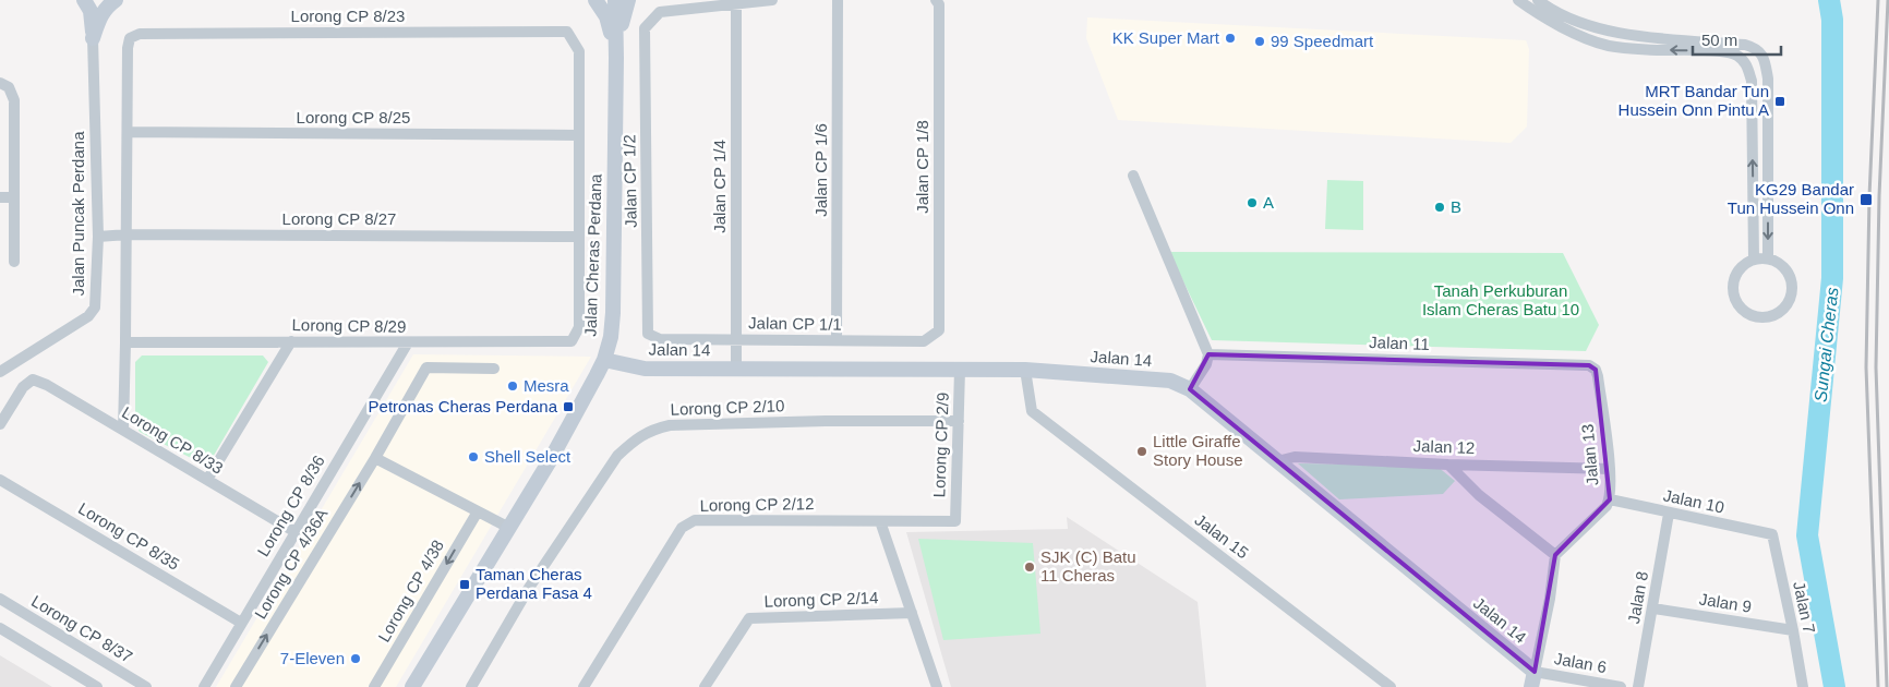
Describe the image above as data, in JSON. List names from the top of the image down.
{
  "streets": {
    "street": [
      "Lorong CP 8/23",
      "Lorong CP 8/25",
      "Jalan CP 1/8",
      "Jalan CP 1/6",
      "Jalan CP 1/2",
      "Jalan CP 1/4",
      "Jalan Puncak Perdana",
      "Lorong CP 8/27",
      "Jalan Cheras Perdana",
      "Jalan CP 1/1",
      "Lorong CP 8/29",
      "Jalan 11",
      "Jalan 14",
      "Lorong CP 2/10",
      "Lorong CP 8/33",
      "Lorong CP 2/9",
      "Jalan 12",
      "Jalan 13",
      "Jalan 10",
      "Lorong CP 2/12",
      "Lorong CP 8/36",
      "Lorong CP 8/35",
      "Jalan 15",
      "Lorong CP 4/36A",
      "Lorong CP 4/38",
      "Jalan 8",
      "Lorong CP 2/14",
      "Jalan 9",
      "Jalan 7",
      "Lorong CP 8/37",
      "Jalan 6"
    ]
  },
  "crossings": [
    ["Lorong CP 8/23", "Lorong CP 8/25"],
    ["Jalan CP 1/8", "Jalan CP 1/1"],
    ["Jalan CP 1/6", "Jalan CP 1/1"],
    ["Jalan CP 1/2", "Jalan CP 1/4"],
    ["Jalan CP 1/2", "Jalan CP 1/1"],
    ["Jalan CP 1/4", "Jalan CP 1/1"],
    ["Jalan CP 1/4", "Jalan 14"],
    ["Jalan Puncak Perdana", "Lorong CP 8/27"],
    ["Lorong CP 8/27", "Lorong CP 8/29"],
    ["Jalan Cheras Perdana", "Jalan 14"],
    ["Lorong CP 8/29", "Lorong CP 8/36"],
    ["Jalan 11", "Jalan 13"],
    ["Jalan 14", "Lorong CP 2/9"],
    ["Jalan 14", "Jalan 12"],
    ["Jalan 14", "Jalan 15"],
    ["Jalan 14", "Jalan 6"],
    ["Lorong CP 2/10", "Lorong CP 2/9"],
    ["Lorong CP 8/33", "Lorong CP 8/36"],
    ["Lorong CP 2/9", "Lorong CP 2/12"],
    ["Jalan 12", "Jalan 13"],
    ["Jalan 13", "Jalan 10"],
    ["Jalan 10", "Jalan 8"],
    ["Jalan 10", "Jalan 7"],
    ["Lorong CP 8/36", "Lorong CP 8/35"],
    ["Jalan 8", "Jalan 9"],
    ["Jalan 9", "Jalan 7"]
  ],
  "one_way": ["Lorong CP 4/36A", "Lorong CP 4/38"],
  "water": ["Sungai Cheras"],
  "parks": ["Tanah Perkuburan Islam Cheras Batu 10"],
  "places": {
    "other": [
      "KK Super Mart",
      "99 Speedmart",
      "A",
      "B",
      "Mesra",
      "Little Giraffe Story House",
      "Shell Select",
      "SJK (C) Batu 11 Cheras",
      "7-Eleven"
    ],
    "transit": [
      "MRT Bandar Tun Hussein Onn Pintu A",
      "KG29 Bandar Tun Hussein Onn",
      "Petronas Cheras Perdana",
      "Taman Cheras Perdana Fasa 4"
    ]
  },
  "scale_bar": "50 m"
}
